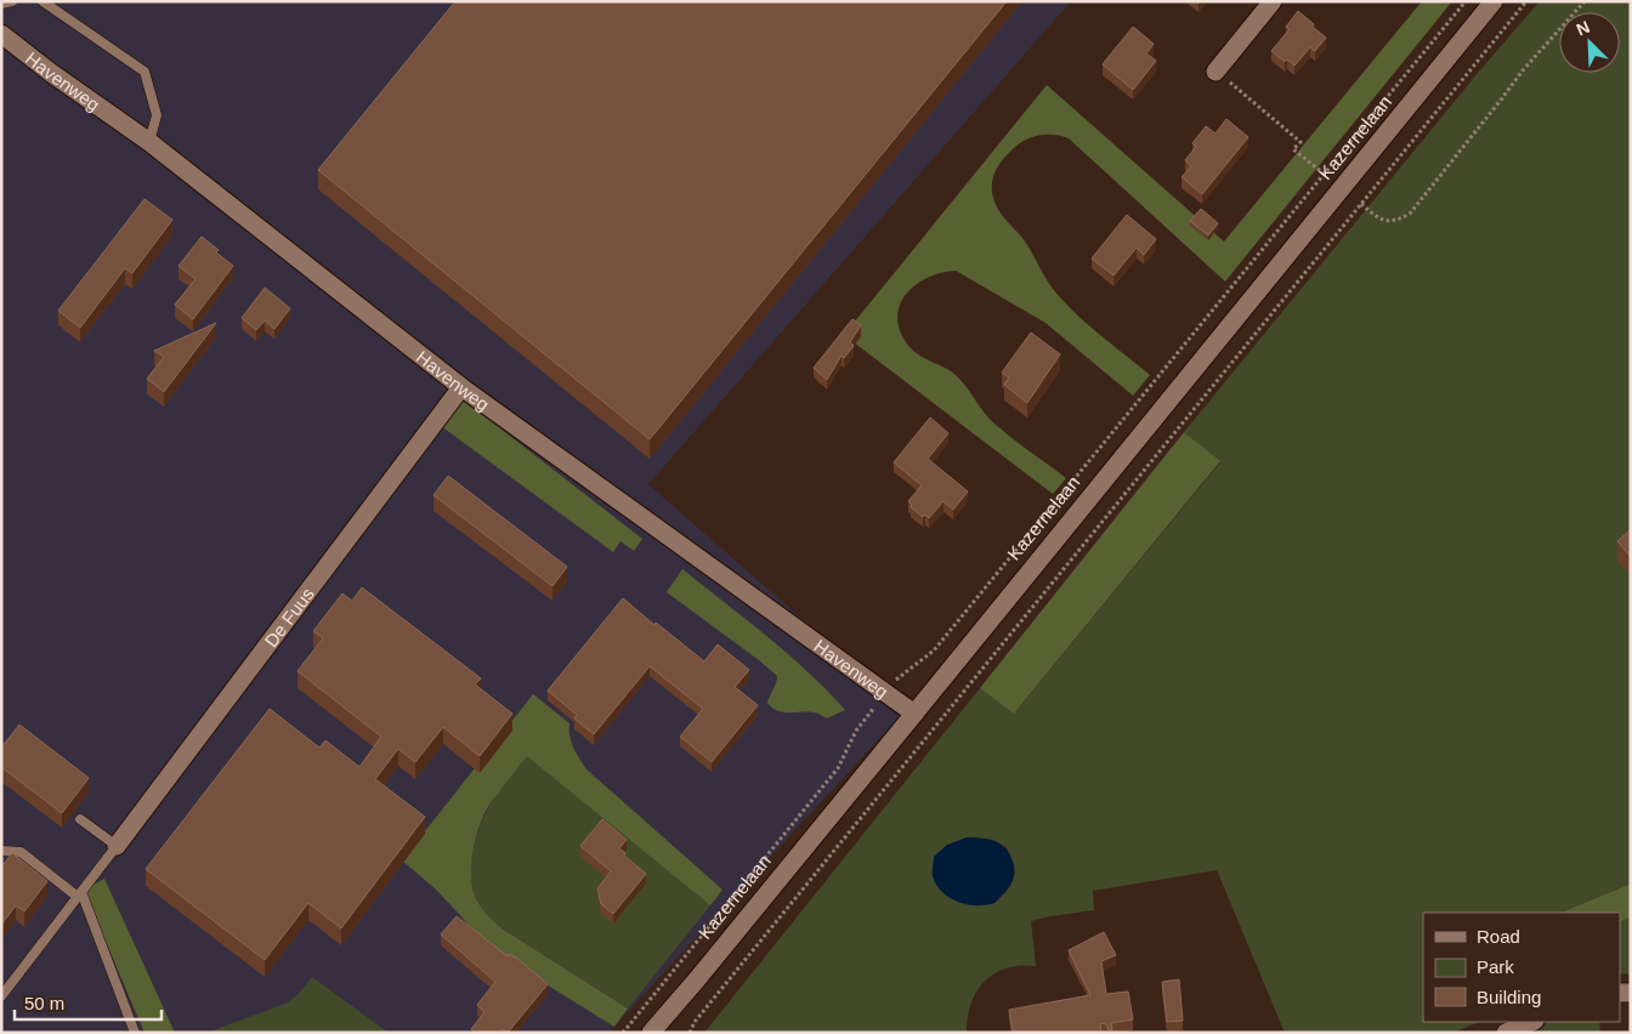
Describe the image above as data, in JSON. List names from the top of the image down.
{
  "streets": {
    "street": ["Havenweg", "Kazernelaan", "De Fuus"]
  },
  "crossings": [
    ["Havenweg", "Kazernelaan"],
    ["Havenweg", "De Fuus"]
  ],
  "legend": ["Road", "Park", "Building"],
  "scale_bar": "50 m",
  "north": "top left"
}
